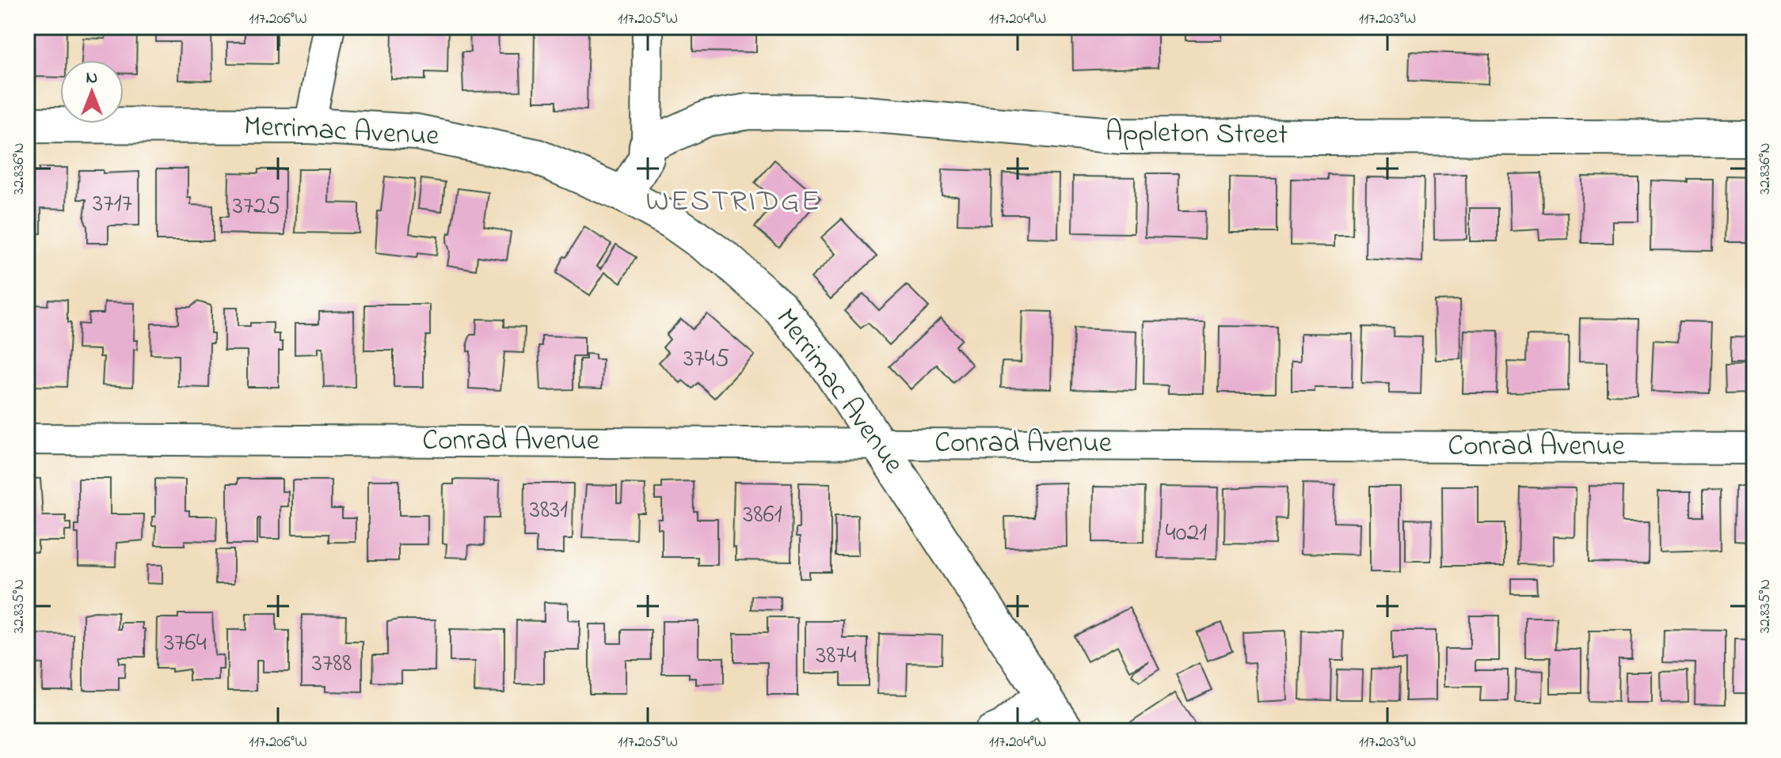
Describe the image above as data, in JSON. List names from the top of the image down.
{
  "streets": {
    "street": ["Merrimac Avenue", "Appleton Street", "Conrad Avenue"]
  },
  "crossings": [
    ["Merrimac Avenue", "Conrad Avenue"]
  ],
  "districts": ["WESTRIDGE"],
  "house_numbers": [
    "3717",
    "3725",
    "3745",
    "3831",
    "3861",
    "4021",
    "3764",
    "3874",
    "3788"
  ],
  "north": "top",
  "coordinates": [
    "117.206°W",
    "117.205°W",
    "117.204°W",
    "117.203°W",
    "32.836°N",
    "32.835°N"
  ]
}
